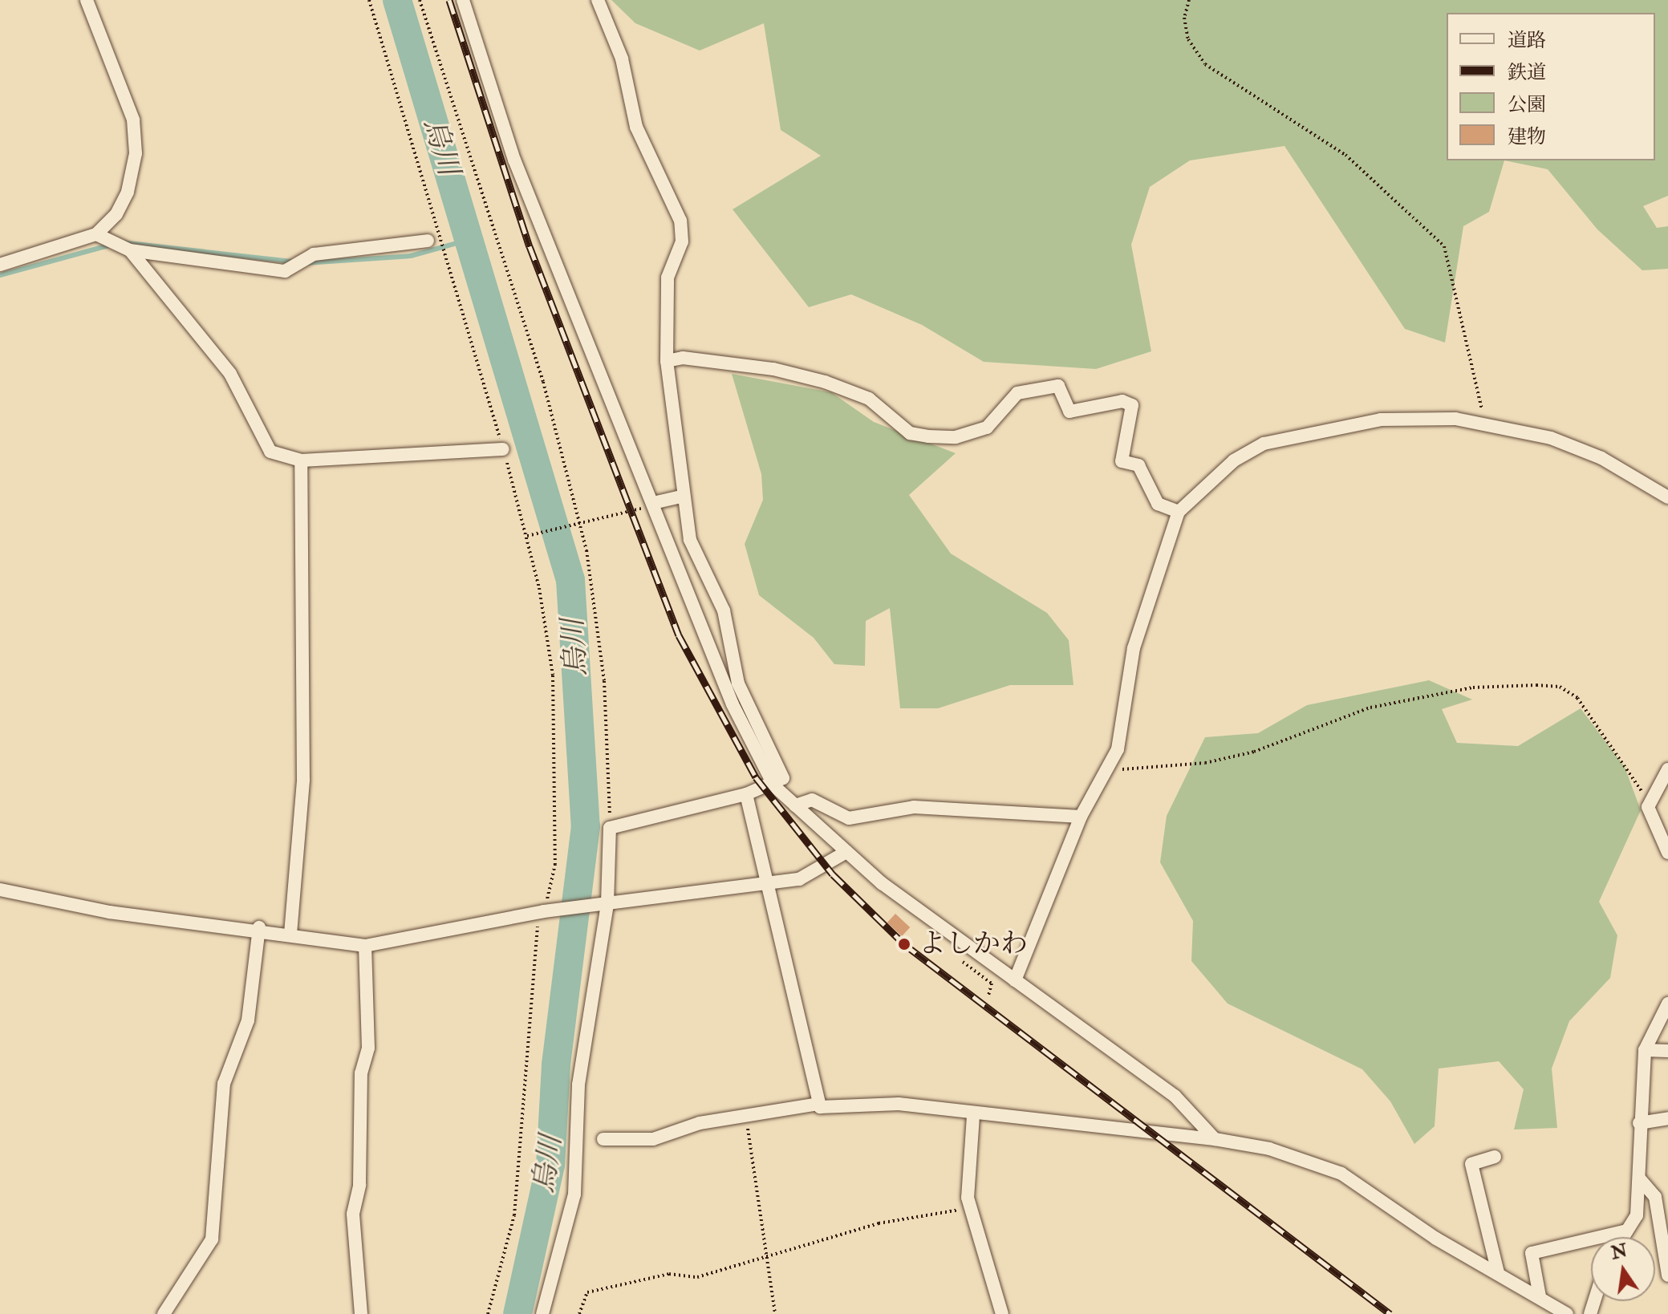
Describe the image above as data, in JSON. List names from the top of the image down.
{
  "water": ["烏川"],
  "places": ["よしかわ"],
  "legend": [
    "道路",
    "鉄道",
    "公園",
    "建物"
  ],
  "north": "top"
}
